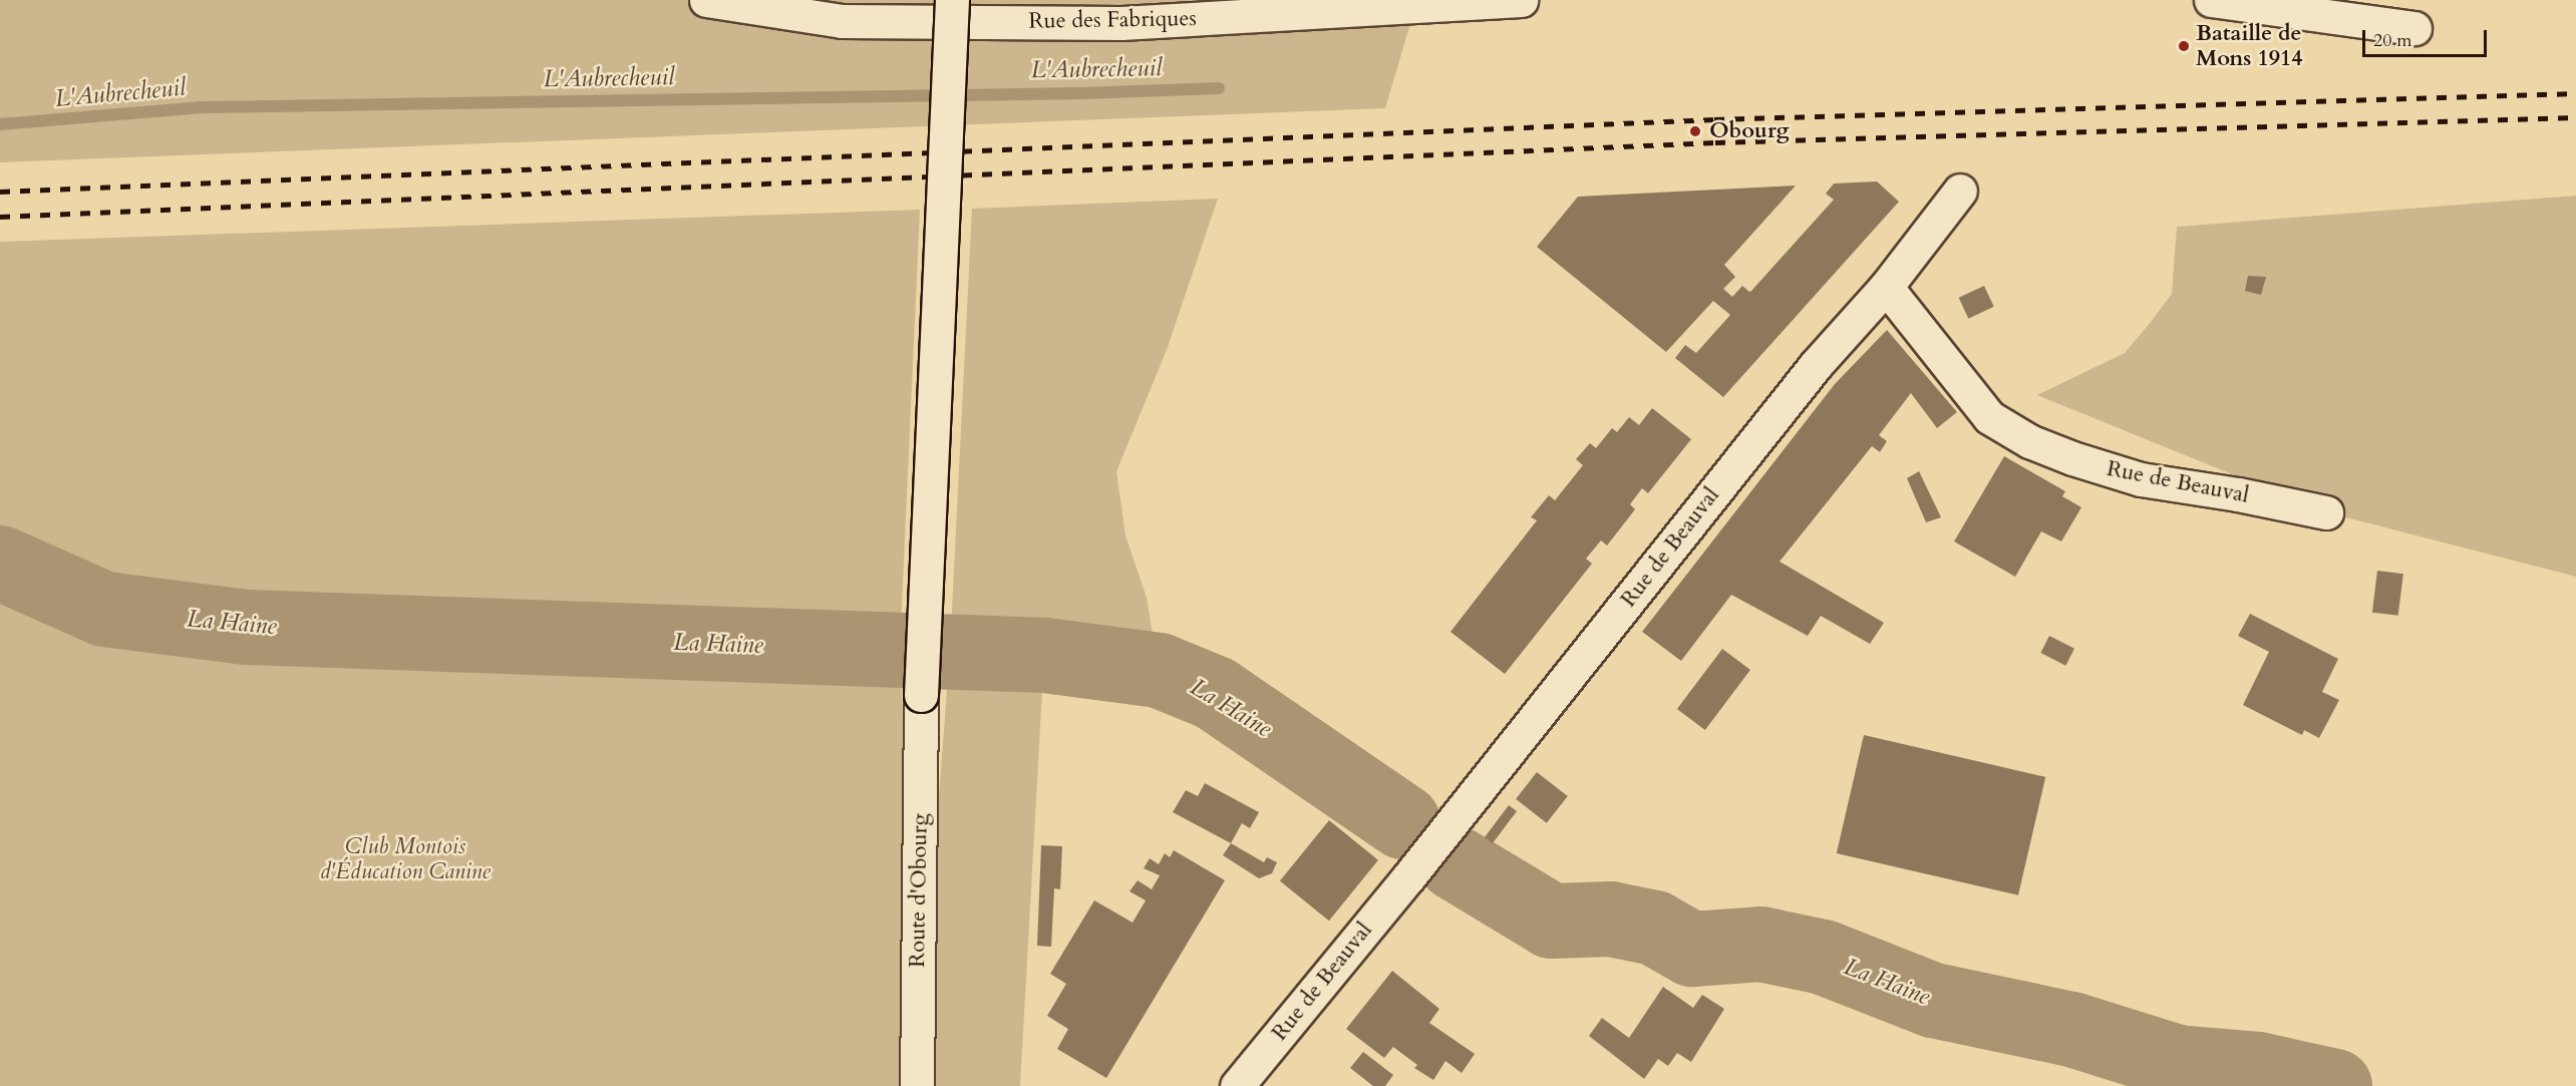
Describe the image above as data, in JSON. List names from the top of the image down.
{
  "streets": {
    "street": ["Rue des Fabriques", "Rue de Beauval", "Route d'Obourg"]
  },
  "water": ["L'Aubrecheuil", "La Haine"],
  "parks": ["Club Montois d'Éducation Canine"],
  "places": ["Bataille de Mons 1914", "Obourg"],
  "scale_bar": "20 m"
}
